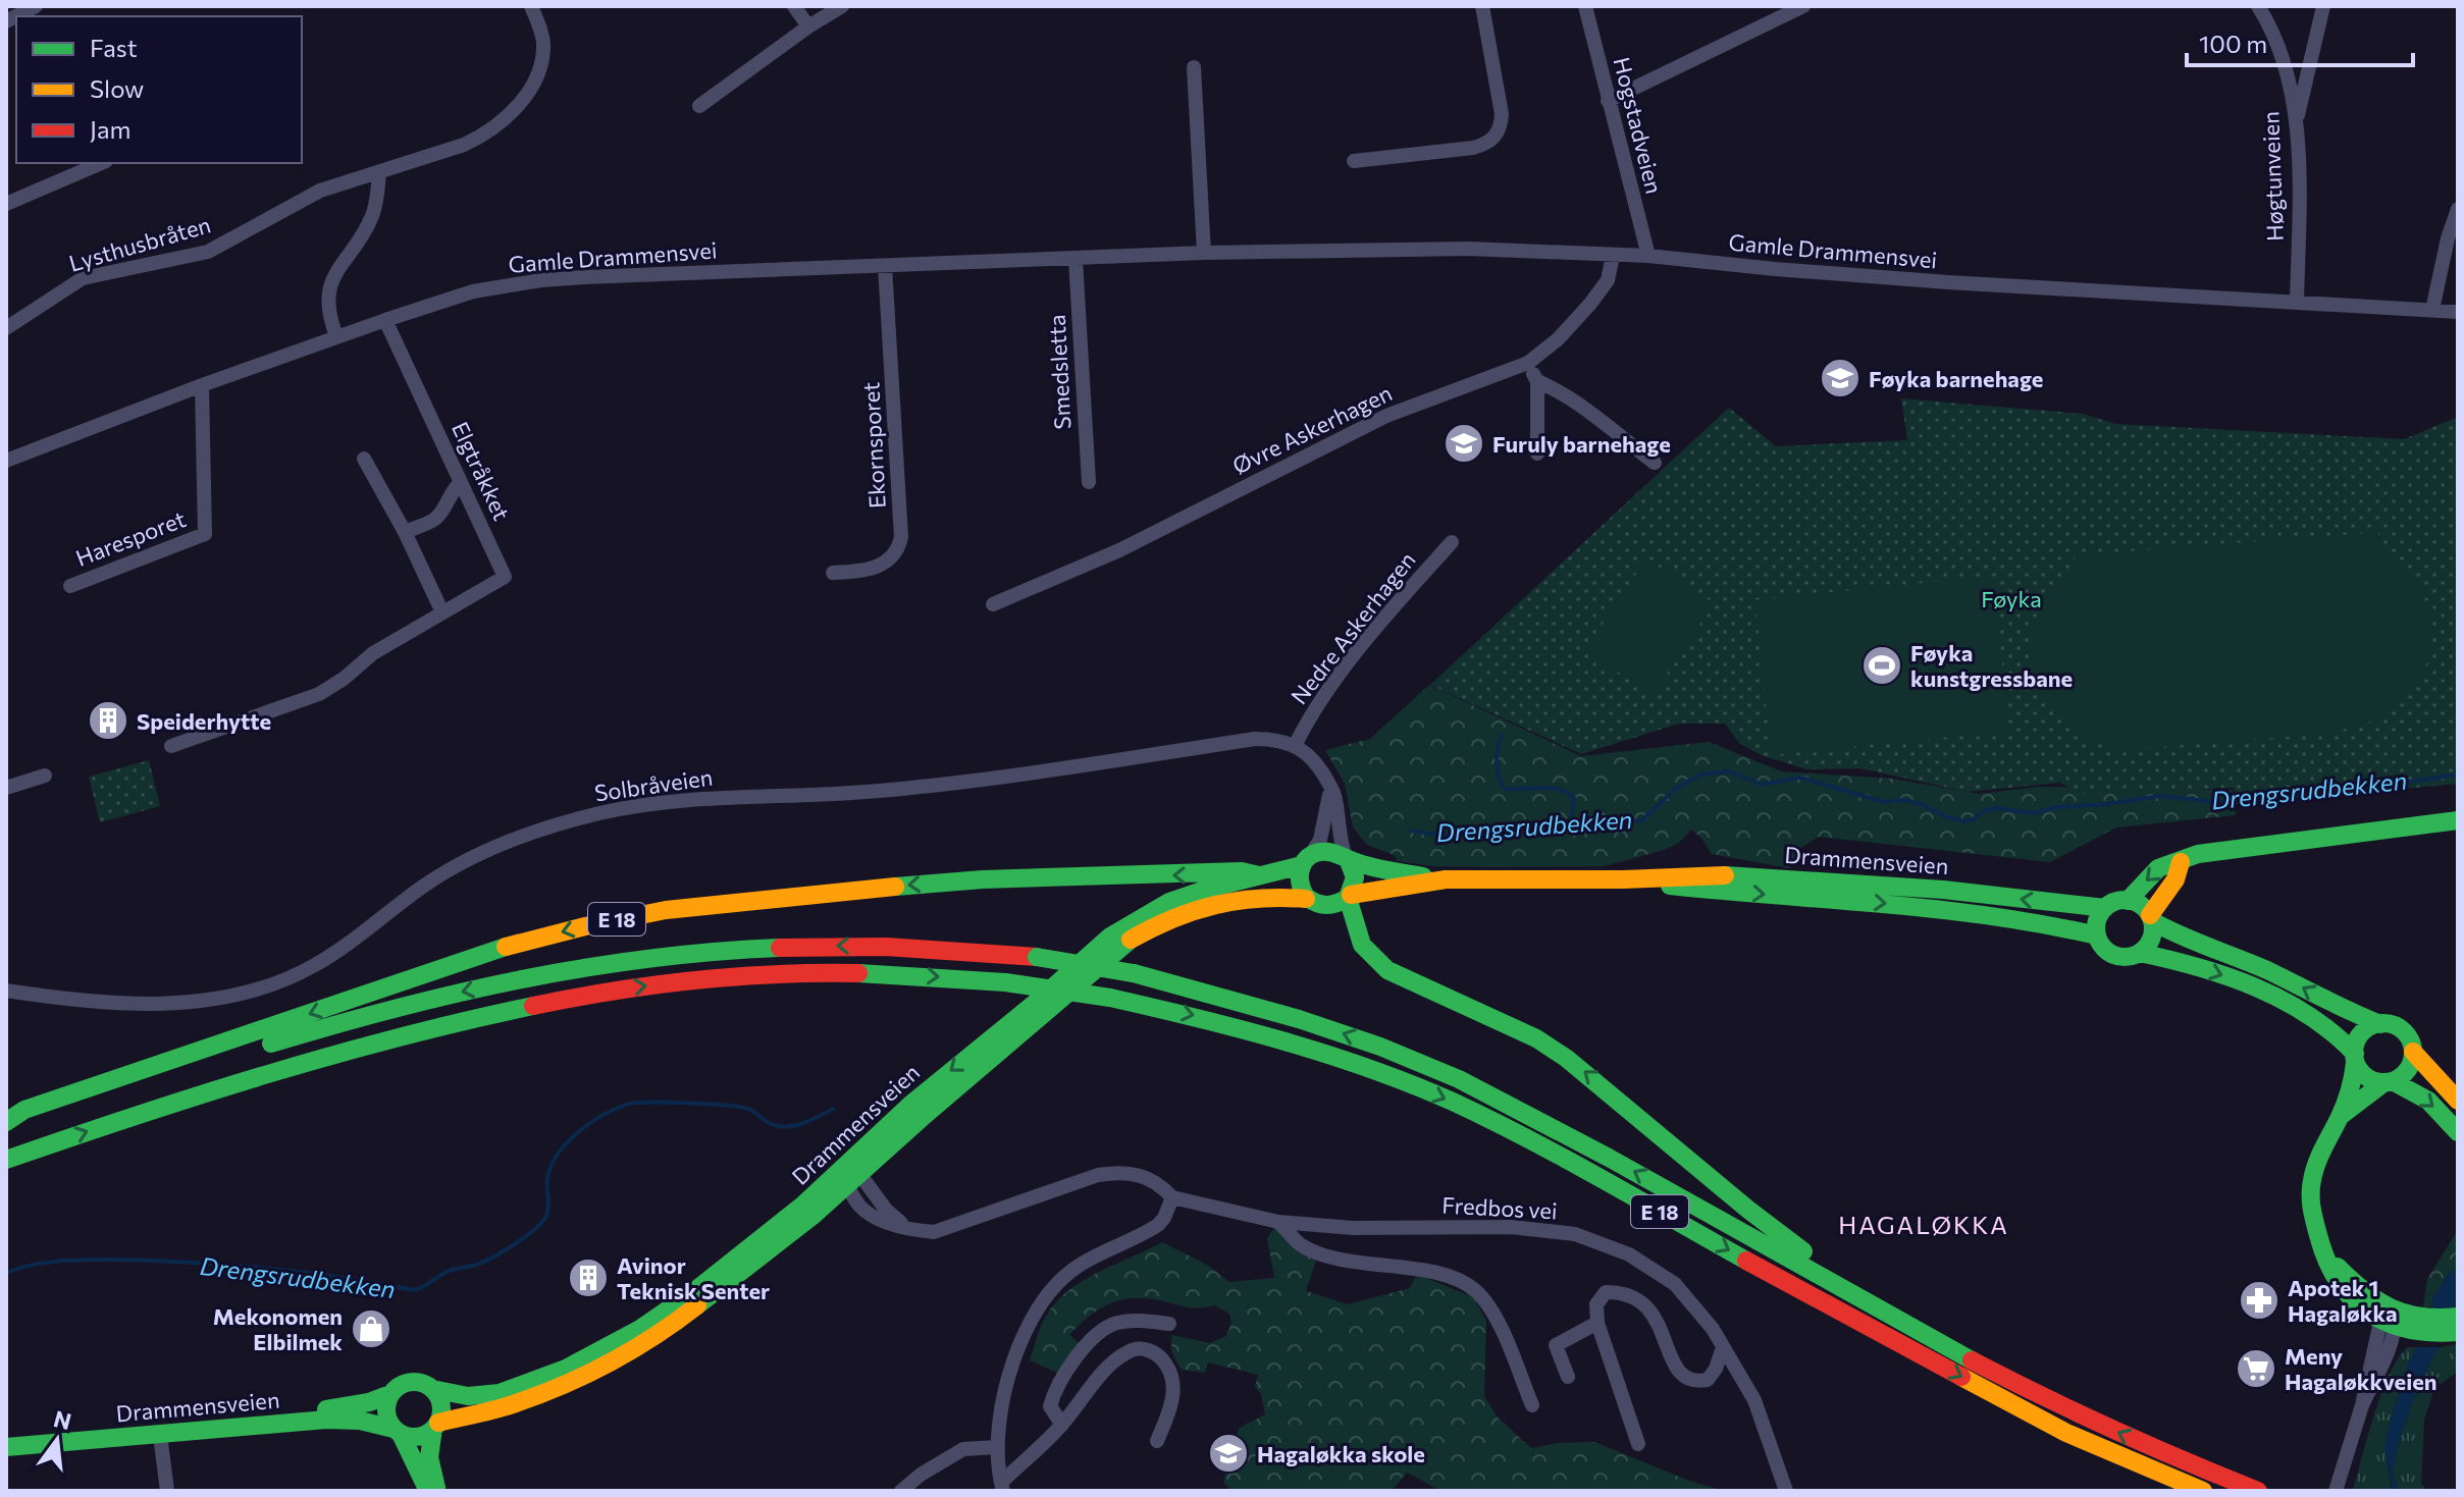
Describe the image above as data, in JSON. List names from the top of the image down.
{
  "streets": {
    "main road": ["Drammensveien", "E 18"],
    "street": [
      "Hogstadveien",
      "Høgtunveien",
      "Lysthusbråten",
      "Gamle Drammensvei",
      "Smedsletta",
      "Øvre Askerhagen",
      "Ekornsporet",
      "Elgtråkket",
      "Haresporet",
      "Nedre Askerhagen",
      "Solbråveien",
      "Fredbos vei"
    ]
  },
  "crossings": [
    ["Hogstadveien", "Gamle Drammensvei"],
    ["Høgtunveien", "Gamle Drammensvei"],
    ["Gamle Drammensvei", "Smedsletta"],
    ["Gamle Drammensvei", "Øvre Askerhagen"],
    ["Gamle Drammensvei", "Ekornsporet"],
    ["Gamle Drammensvei", "Elgtråkket"],
    ["Gamle Drammensvei", "Haresporet"],
    ["Nedre Askerhagen", "Solbråveien"],
    ["Drammensveien", "E 18"],
    ["Drammensveien", "Fredbos vei"]
  ],
  "districts": ["HAGALØKKA"],
  "water": ["Drengsrudbekken"],
  "parks": ["Føyka"],
  "places": {
    "school or university": ["Føyka barnehage", "Furuly barnehage", "Hagaløkka skole"],
    "sports": ["Føyka kunstgressbane"],
    "building": ["Speiderhytte", "Avinor Teknisk Senter"],
    "pharmacy": ["Apotek 1 Hagaløkka"],
    "shop": ["Mekonomen Elbilmek"],
    "supermarket": ["Meny Hagaløkkveien"]
  },
  "legend": ["Fast", "Slow", "Jam"],
  "scale_bar": "100 m",
  "north": "top"
}
